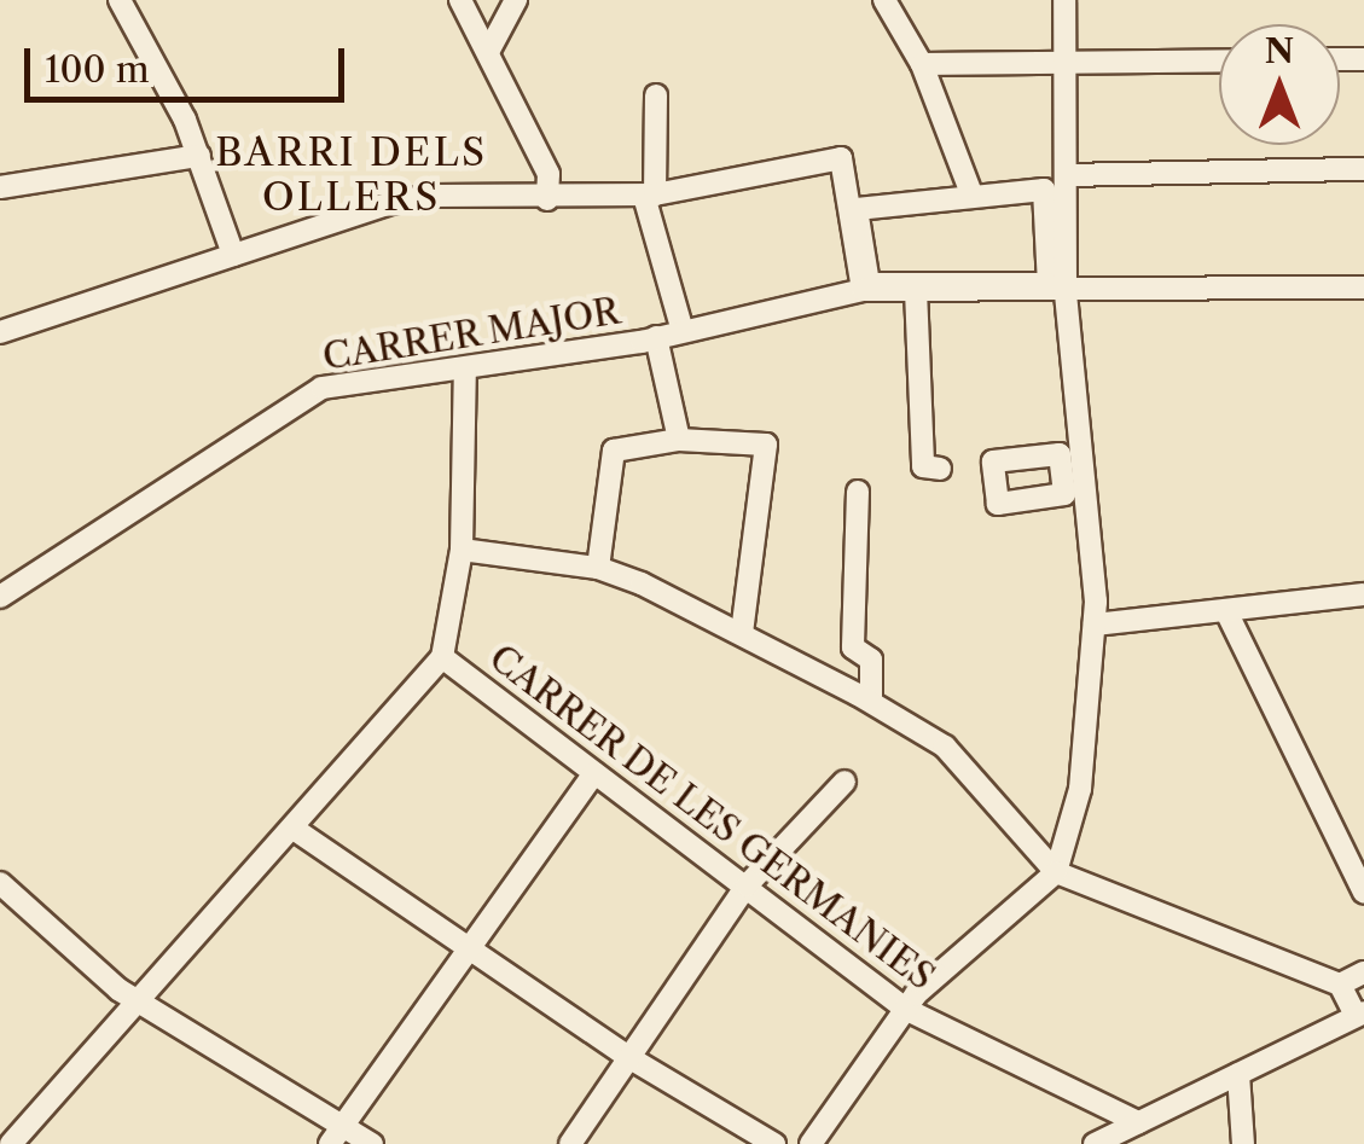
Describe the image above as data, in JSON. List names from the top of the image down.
{
  "streets": {
    "street": ["CARRER MAJOR", "CARRER DE LES GERMANIES"]
  },
  "districts": ["BARRI DELS OLLERS"],
  "scale_bar": "100 m",
  "north": "top"
}
